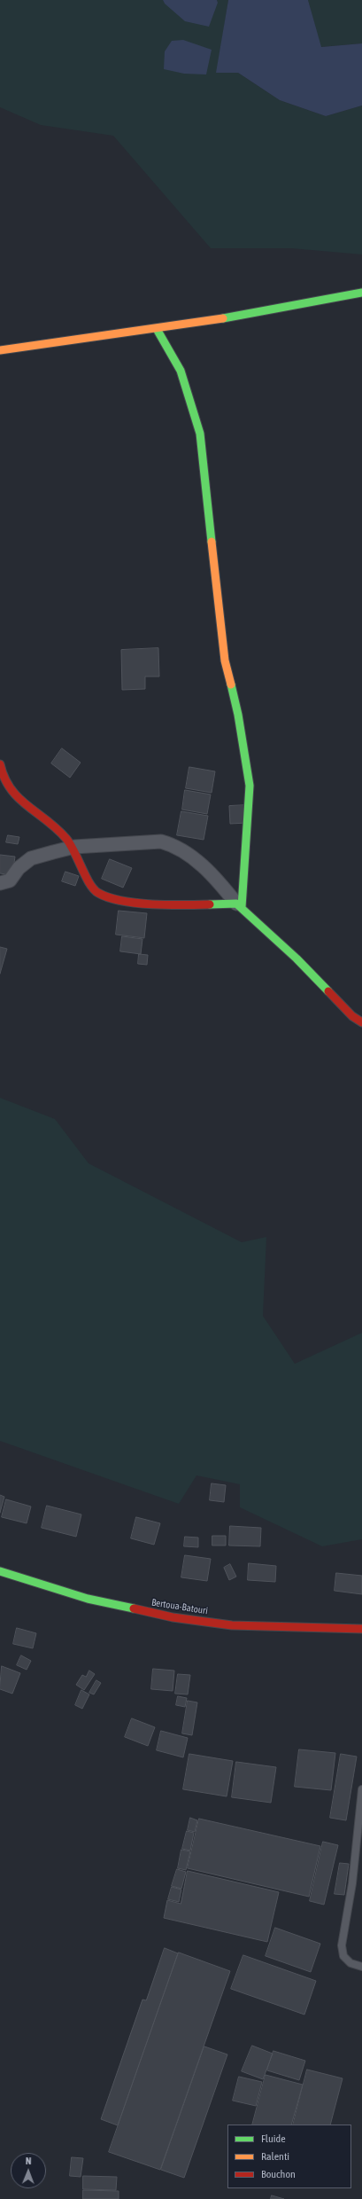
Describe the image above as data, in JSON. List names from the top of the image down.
{
  "streets": {
    "main road": ["Bertoua-Batouri"]
  },
  "legend": ["Fluide", "Ralenti", "Bouchon"],
  "north": "top"
}
